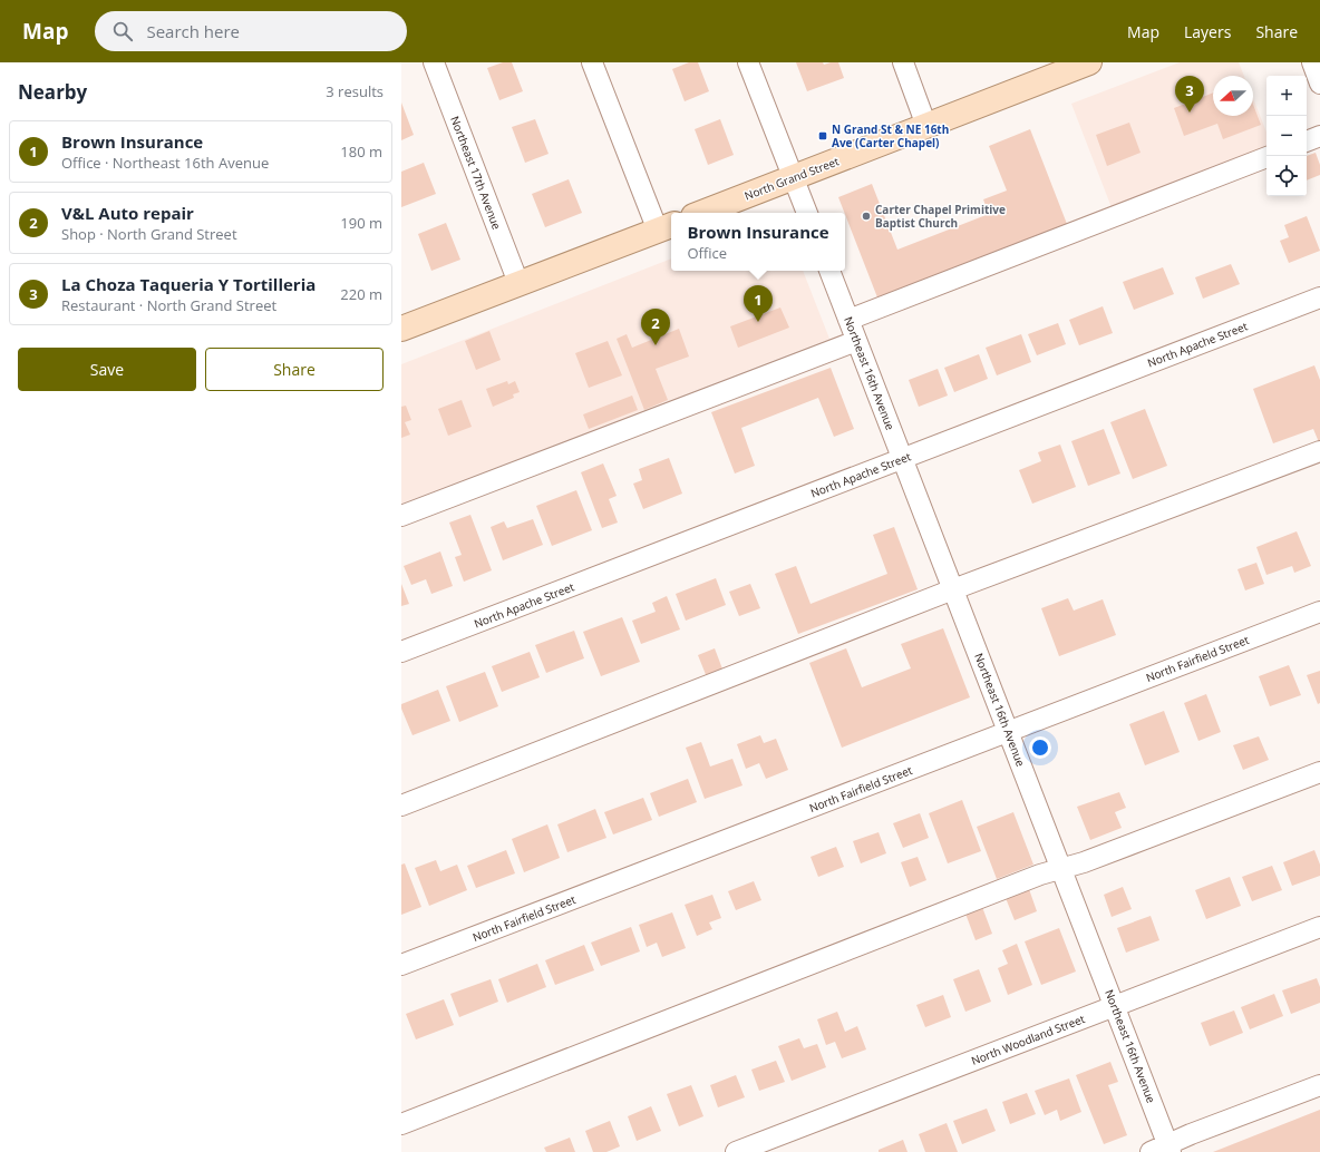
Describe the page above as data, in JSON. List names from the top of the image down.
{
  "streets": {
    "main road": ["North Grand Street"],
    "street": [
      "Northeast 17th Avenue",
      "North Apache Street",
      "Northeast 16th Avenue",
      "North Fairfield Street",
      "North Woodland Street"
    ]
  },
  "crossings": [
    ["North Apache Street", "Northeast 16th Avenue"],
    ["Northeast 16th Avenue", "North Fairfield Street"],
    ["Northeast 16th Avenue", "North Woodland Street"]
  ],
  "places": {
    "transit": ["N Grand St & NE 16th Ave (Carter Chapel)"],
    "other": ["Carter Chapel Primitive Baptist Church"]
  },
  "north": "left",
  "page": {
    "header": "Map",
    "search": "Search here",
    "nav": ["Map", "Layers", "Share"],
    "heading": ["Nearby", "3 results"],
    "map_buttons": ["+", "−"],
    "pins": ["3", "1", "2"],
    "list": [
      {
        "mark": "1",
        "name": "Brown Insurance",
        "note": "Office · Northeast 16th Avenue",
        "value": "180 m"
      },
      {
        "mark": "2",
        "name": "V&L Auto repair",
        "note": "Shop · North Grand Street",
        "value": "190 m"
      },
      {
        "mark": "3",
        "name": "La Choza Taqueria Y Tortilleria",
        "note": "Restaurant · North Grand Street",
        "value": "220 m"
      }
    ],
    "popup": ["Brown Insurance", "Office"],
    "buttons": ["Save", "Share"]
  }
}
